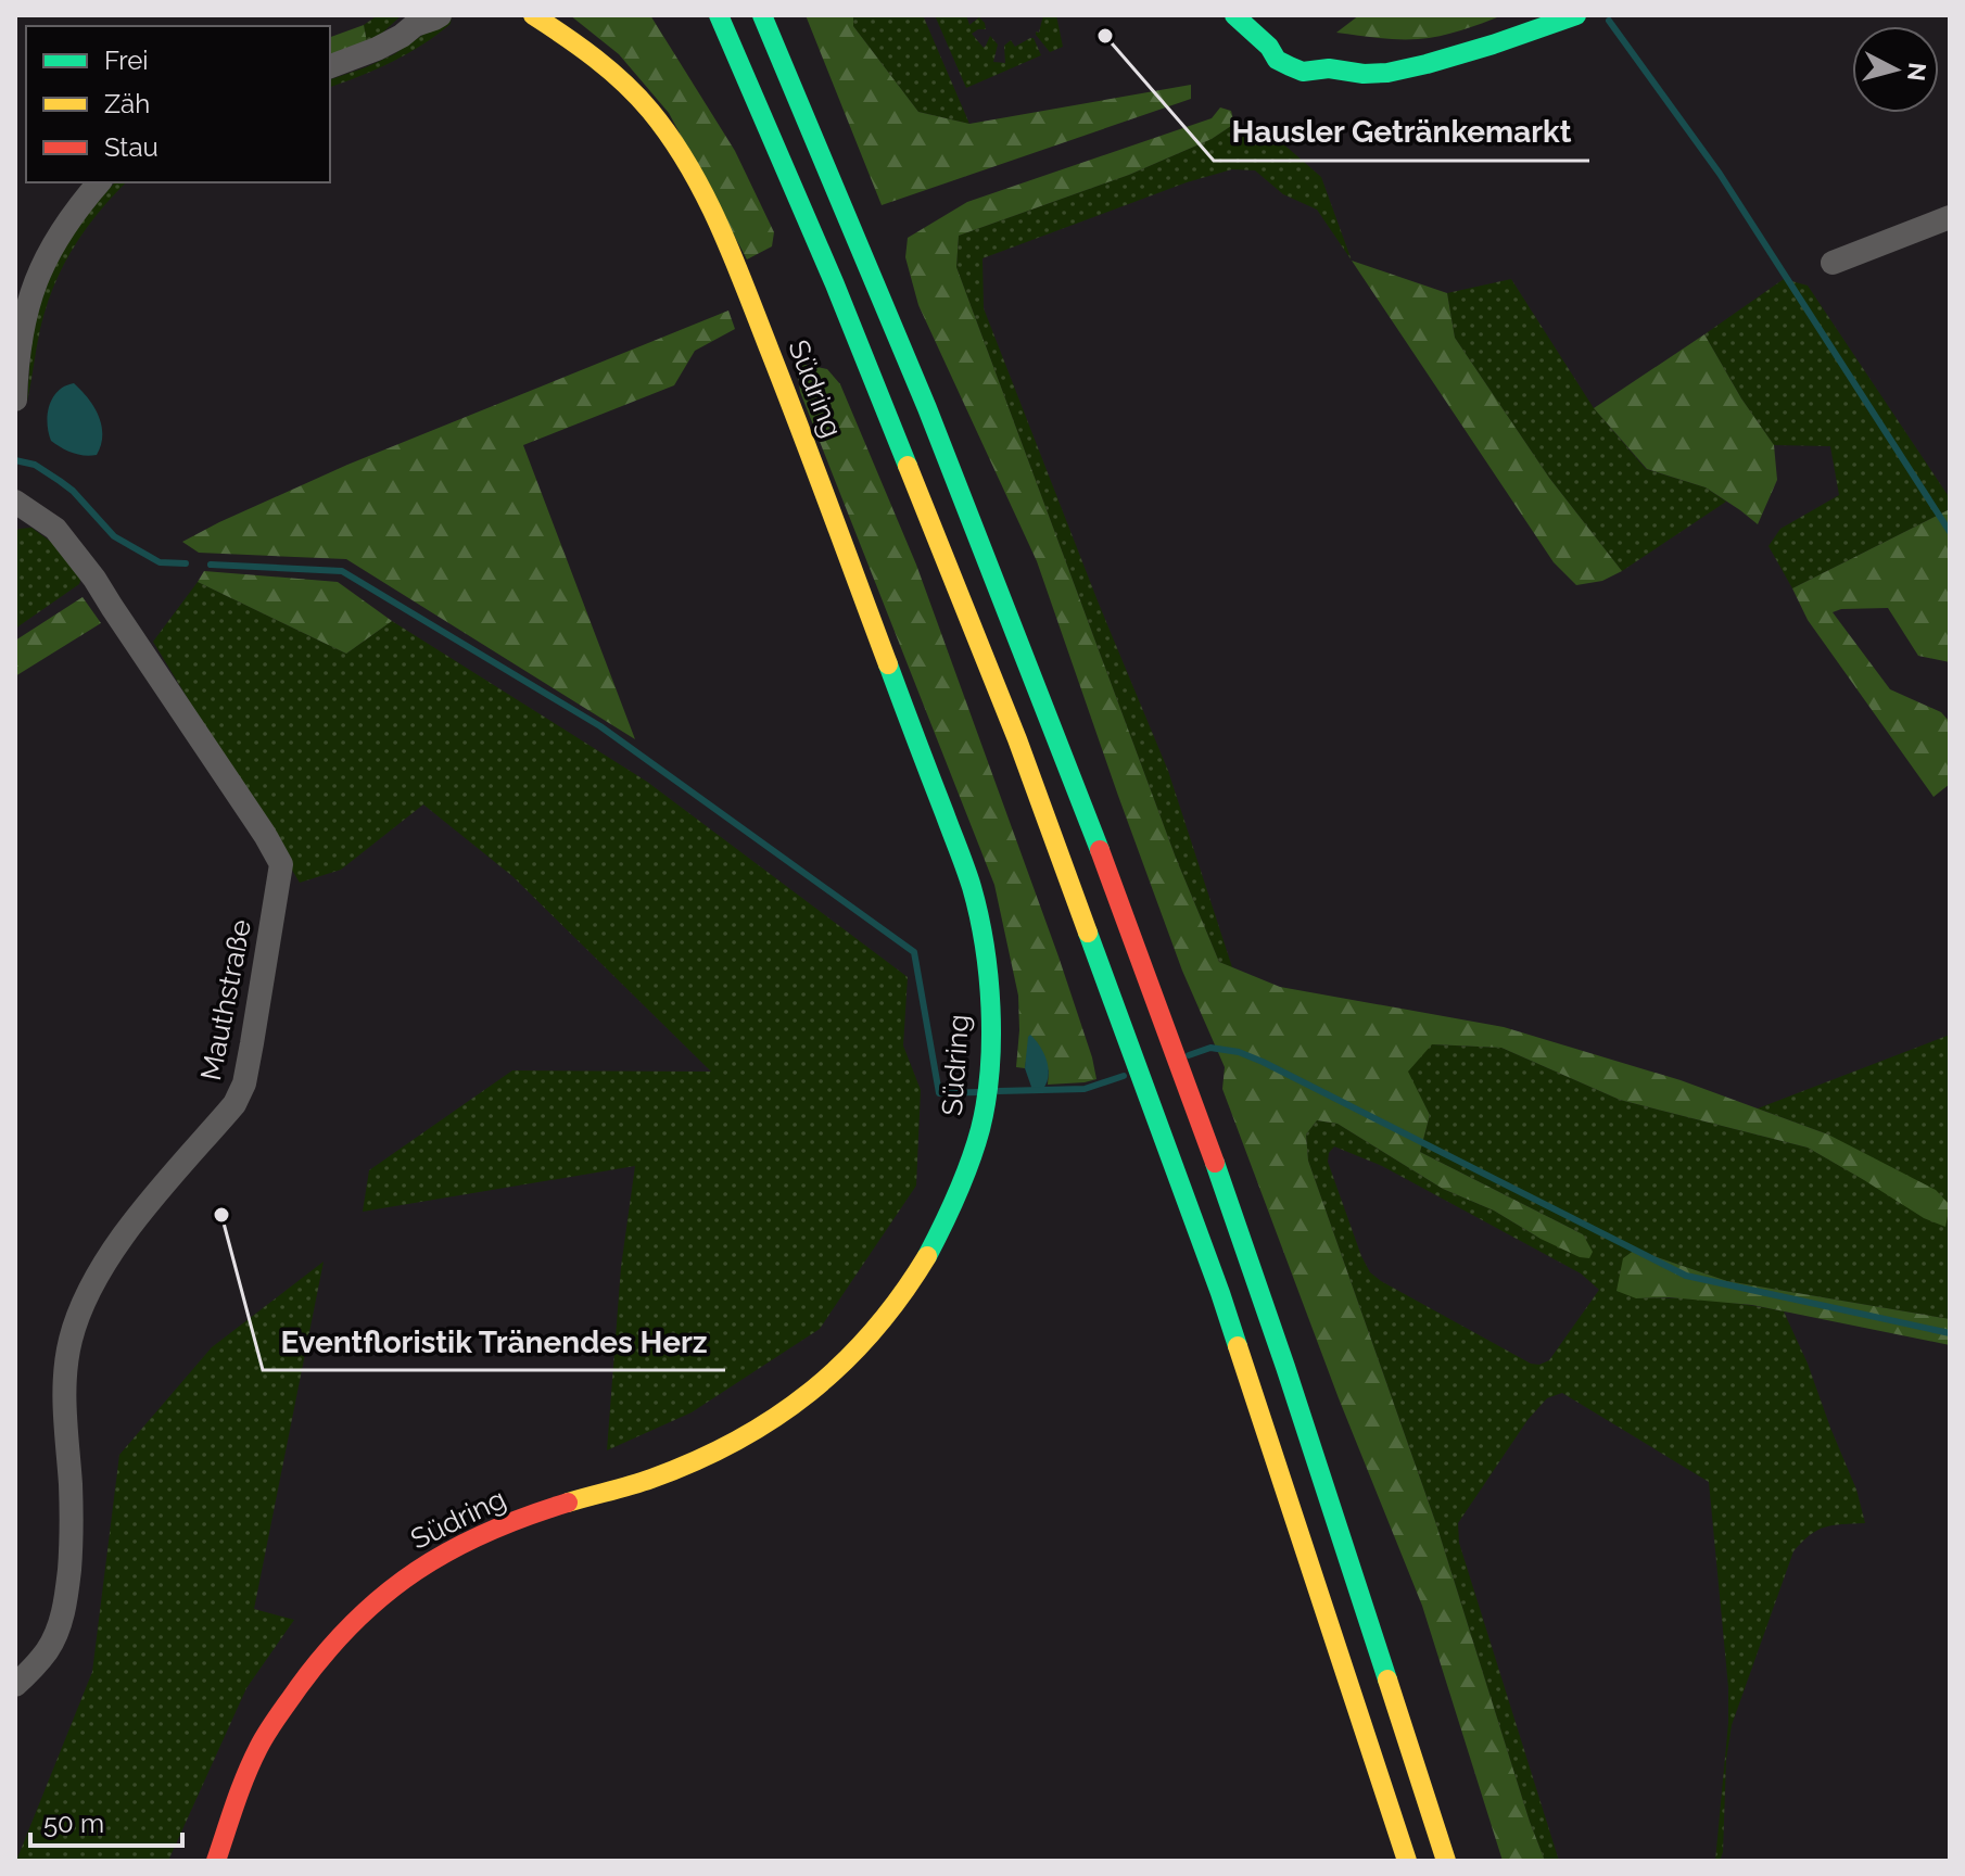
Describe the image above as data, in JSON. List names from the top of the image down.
{
  "streets": {
    "main road": ["Südring"],
    "street": ["Mauthstraße"]
  },
  "places": ["Hausler Getränkemarkt", "Eventfloristik Tränendes Herz"],
  "legend": ["Frei", "Zäh", "Stau"],
  "scale_bar": "50 m",
  "north": "right"
}
